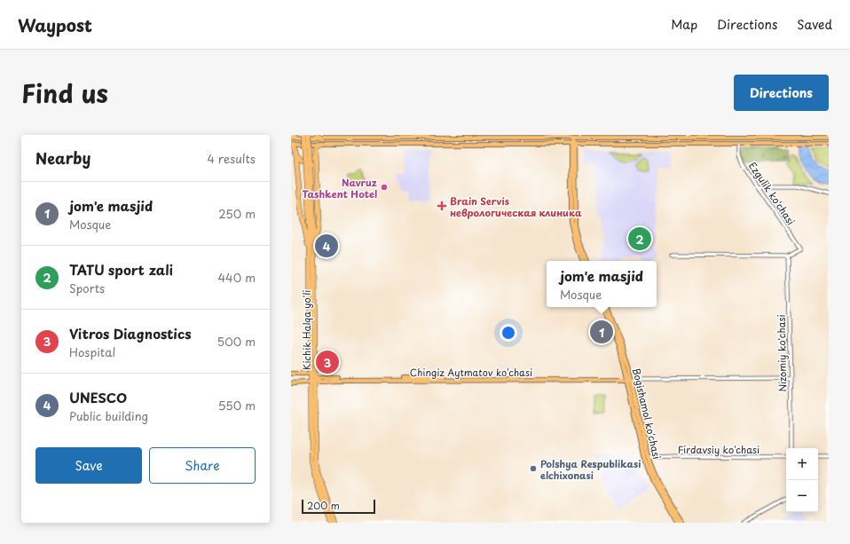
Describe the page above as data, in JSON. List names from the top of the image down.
{
  "streets": {
    "highway": ["Kichik Halqa yo'li"],
    "main road": ["Chingiz Aytmatov ko'chasi", "Bogishamol ko'chasi"],
    "street": ["Ezgulik ko'chasi", "Nizomiy ko'chasi", "Firdavsiy ko'chasi"]
  },
  "crossings": [
    ["Ezgulik ko'chasi", "Nizomiy ko'chasi"],
    ["Kichik Halqa yo'li", "Chingiz Aytmatov ko'chasi"],
    ["Nizomiy ko'chasi", "Chingiz Aytmatov ko'chasi"],
    ["Chingiz Aytmatov ko'chasi", "Bogishamol ko'chasi"],
    ["Bogishamol ko'chasi", "Firdavsiy ko'chasi"]
  ],
  "places": {
    "other": ["Navruz Tashkent Hotel", "Polshya Respublikasi elchixonasi"],
    "health": ["Brain Servis неврологическая клиника"]
  },
  "scale_bar": "200 m",
  "page": {
    "header": "Waypost",
    "nav": ["Map", "Directions", "Saved"],
    "title": "Find us",
    "buttons": [
      "Directions",
      ["Save", "Share"]
    ],
    "heading": ["Nearby", "4 results"],
    "list": [
      {
        "mark": "1",
        "name": "jom'e masjid",
        "note": "Mosque",
        "value": "250 m"
      },
      {
        "mark": "2",
        "name": "TATU sport zali",
        "note": "Sports",
        "value": "440 m"
      },
      {
        "mark": "3",
        "name": "Vitros Diagnostics",
        "note": "Hospital",
        "value": "500 m"
      },
      {
        "mark": "4",
        "name": "UNESCO",
        "note": "Public building",
        "value": "550 m"
      }
    ],
    "pins": [
      "2",
      "4",
      "1",
      "3"
    ],
    "popup": ["jom'e masjid", "Mosque"],
    "map_buttons": ["+", "−"],
    "scale": "200 m"
  }
}
